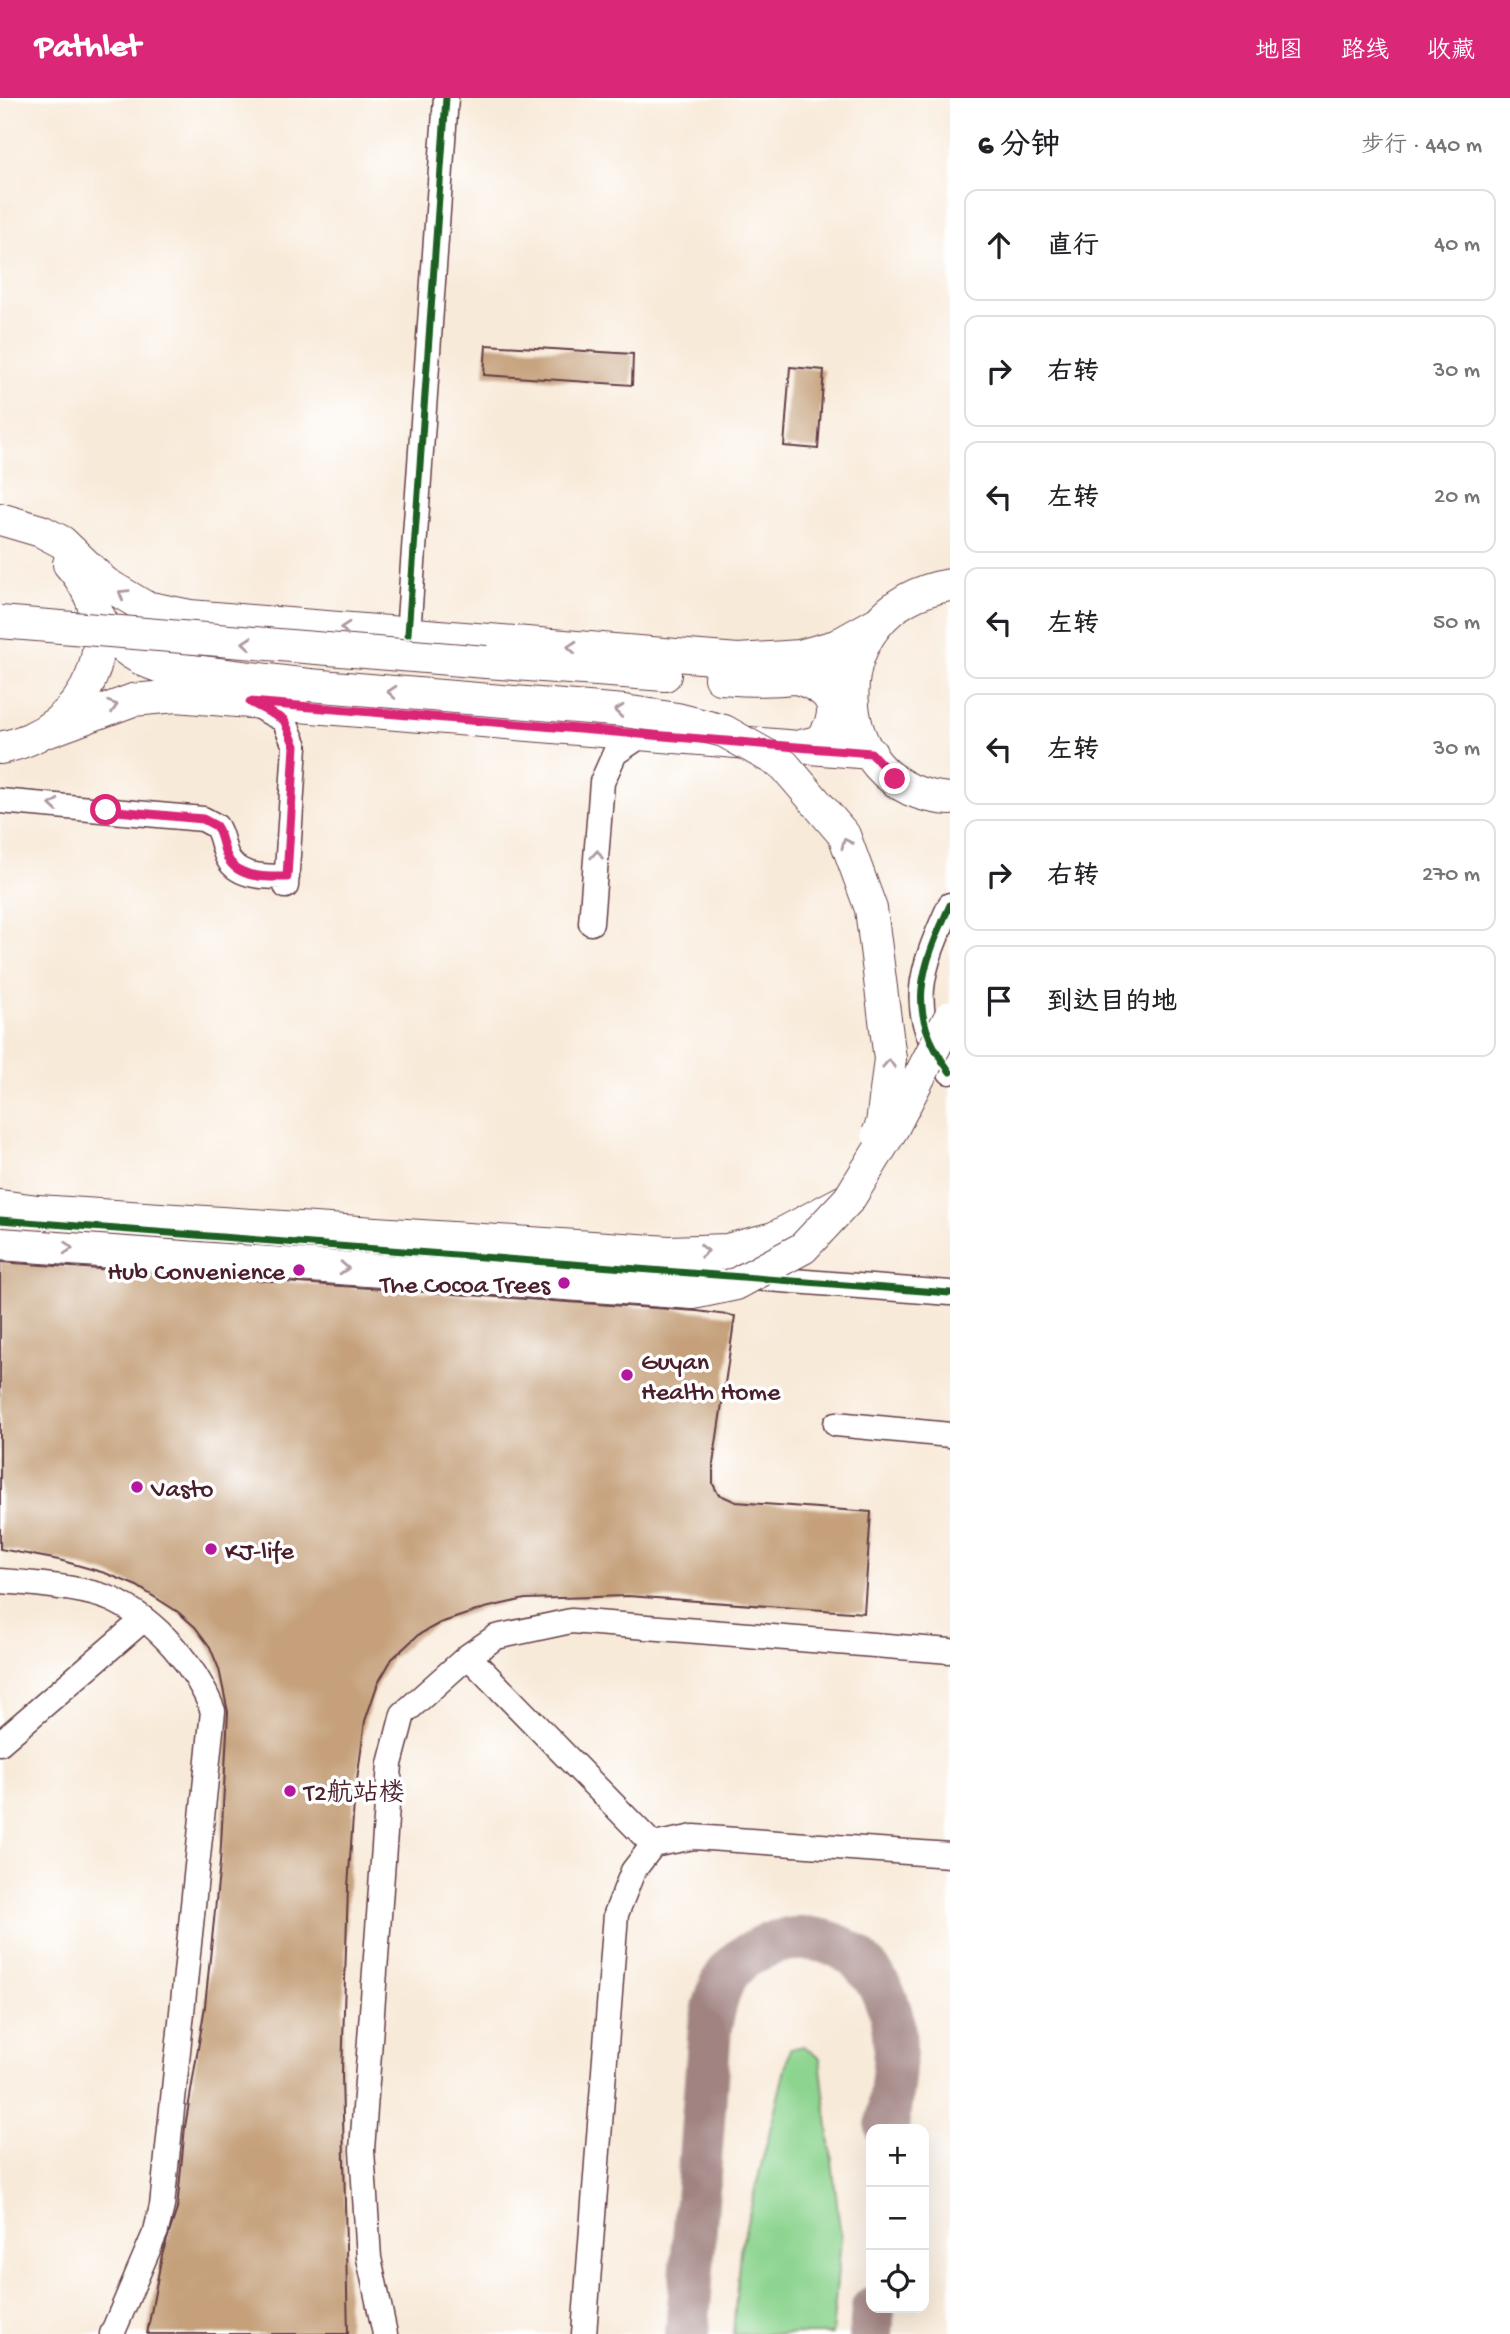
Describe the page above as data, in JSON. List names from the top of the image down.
{
  "places": [
    "Hub Convenience",
    "The Cocoa Trees",
    "Guyan Health Home",
    "Vasto",
    "KJ-life",
    "T2航站楼"
  ],
  "page": {
    "header": "Pathlet",
    "nav": ["地图", "路线", "收藏"],
    "heading": ["6 分钟", "步行 · 440 m"],
    "list": [
      ["直行", "40 m"],
      ["右转", "30 m"],
      ["左转", "20 m"],
      ["左转", "50 m"],
      ["左转", "30 m"],
      ["右转", "270 m"],
      "到达目的地"
    ],
    "map_buttons": ["+", "−"]
  }
}
